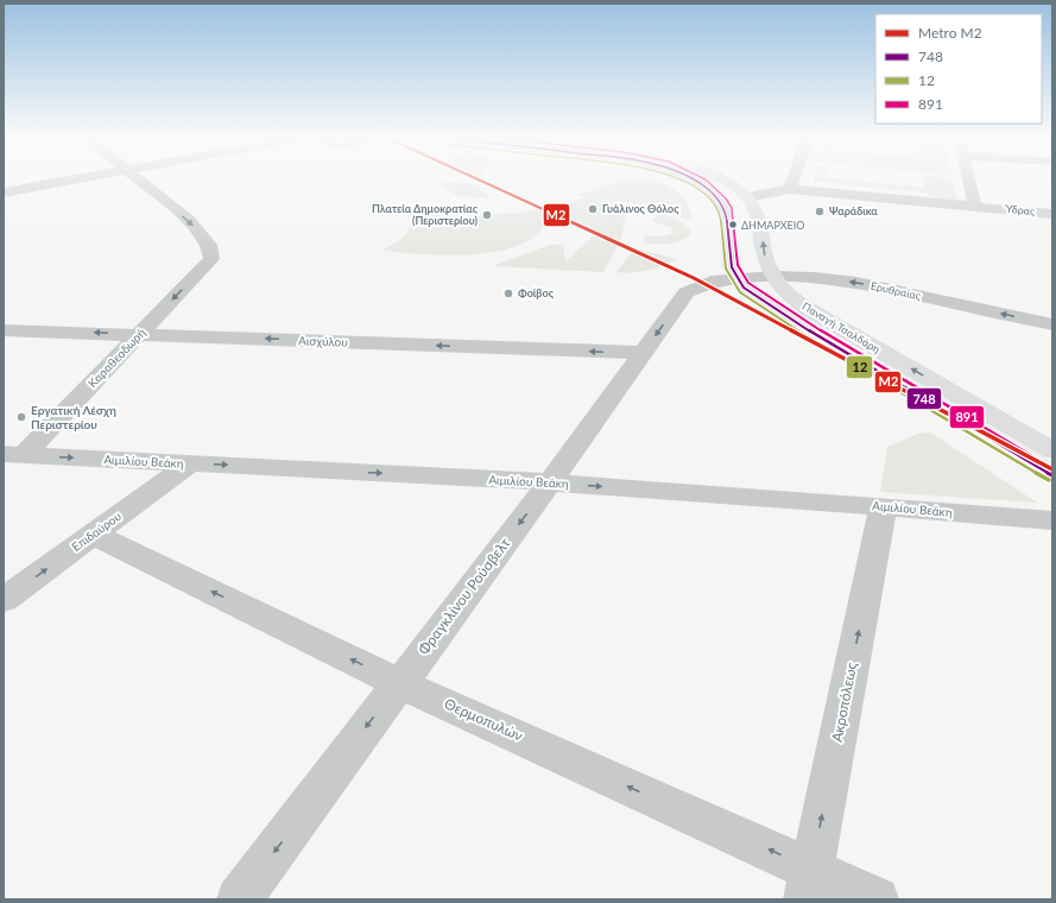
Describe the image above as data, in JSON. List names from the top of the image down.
{
  "streets": {
    "main road": ["Παναγή Τσαλδάρη"],
    "street": [
      "Ύδρας",
      "Ερυθραίας",
      "Αισχύλου",
      "Καραθεοδωρή",
      "Αιμιλίου Βεάκη",
      "Επιδαύρου",
      "Φραγκλίνου Ρούσβελτ",
      "Ακροπόλεως",
      "Θερμοπυλών"
    ]
  },
  "crossings": [
    ["Ύδρας", "Παναγή Τσαλδάρη"],
    ["Ερυθραίας", "Παναγή Τσαλδάρη"],
    ["Ερυθραίας", "Φραγκλίνου Ρούσβελτ"],
    ["Αισχύλου", "Καραθεοδωρή"],
    ["Αισχύλου", "Φραγκλίνου Ρούσβελτ"],
    ["Καραθεοδωρή", "Αιμιλίου Βεάκη"],
    ["Αιμιλίου Βεάκη", "Επιδαύρου"],
    ["Αιμιλίου Βεάκη", "Φραγκλίνου Ρούσβελτ"],
    ["Αιμιλίου Βεάκη", "Ακροπόλεως"],
    ["Επιδαύρου", "Θερμοπυλών"],
    ["Φραγκλίνου Ρούσβελτ", "Θερμοπυλών"],
    ["Ακροπόλεως", "Θερμοπυλών"]
  ],
  "one_way": [
    "Ερυθραίας",
    "Αισχύλου",
    "Αιμιλίου Βεάκη",
    "Επιδαύρου",
    "Φραγκλίνου Ρούσβελτ",
    "Ακροπόλεως",
    "Θερμοπυλών"
  ],
  "places": [
    "Γυάλινος Θόλος",
    "Ψαράδικα",
    "Πλατεία Δημοκρατίας (Περιστερίου)",
    "ΔΗΜΑΡΧΕΙΟ",
    "Φοίβος",
    "Εργατική Λέσχη Περιστερίου"
  ],
  "lines": [
    "metro line Μ2",
    "transit line 748",
    "transit line 12",
    "transit line 891"
  ],
  "legend": [
    "Metro Μ2",
    "748",
    "12",
    "891"
  ]
}
